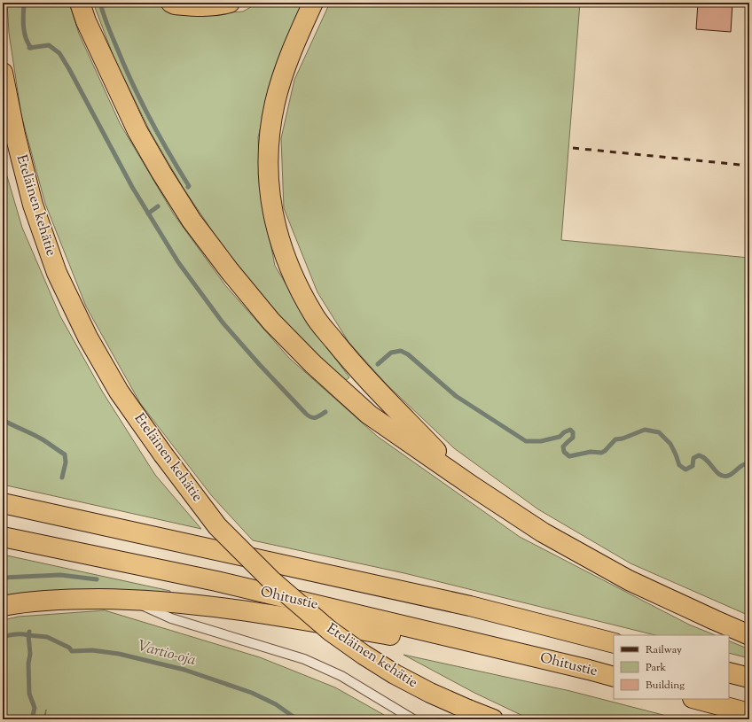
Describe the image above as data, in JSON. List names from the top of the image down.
{
  "streets": {
    "highway": ["Eteläinen kehätie", "Ohitustie"]
  },
  "water": ["Vartio-oja"],
  "legend": ["Railway", "Park", "Building"]
}
